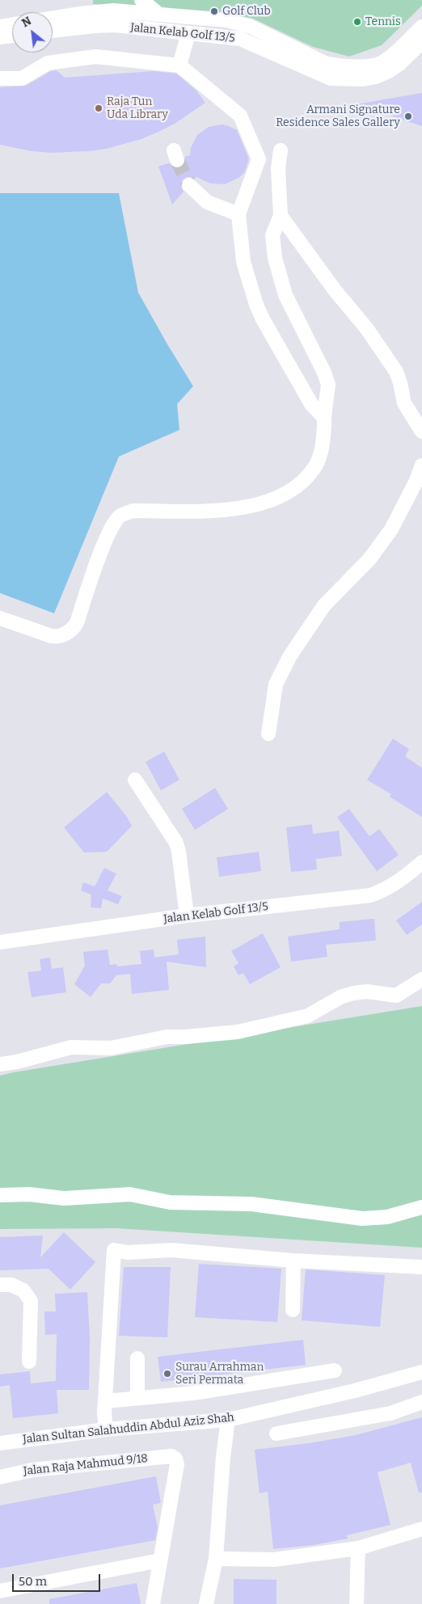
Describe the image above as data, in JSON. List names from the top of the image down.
{
  "streets": {
    "street": ["Jalan Kelab Golf 13/5", "Jalan Sultan Salahuddin Abdul Aziz Shah", "Jalan Raja Mahmud 9/18"]
  },
  "places": [
    "Golf Club",
    "Tennis",
    "Raja Tun Uda Library",
    "Armani Signature Residence Sales Gallery",
    "Surau Arrahman Seri Permata"
  ],
  "scale_bar": "50 m",
  "north": "top left"
}
